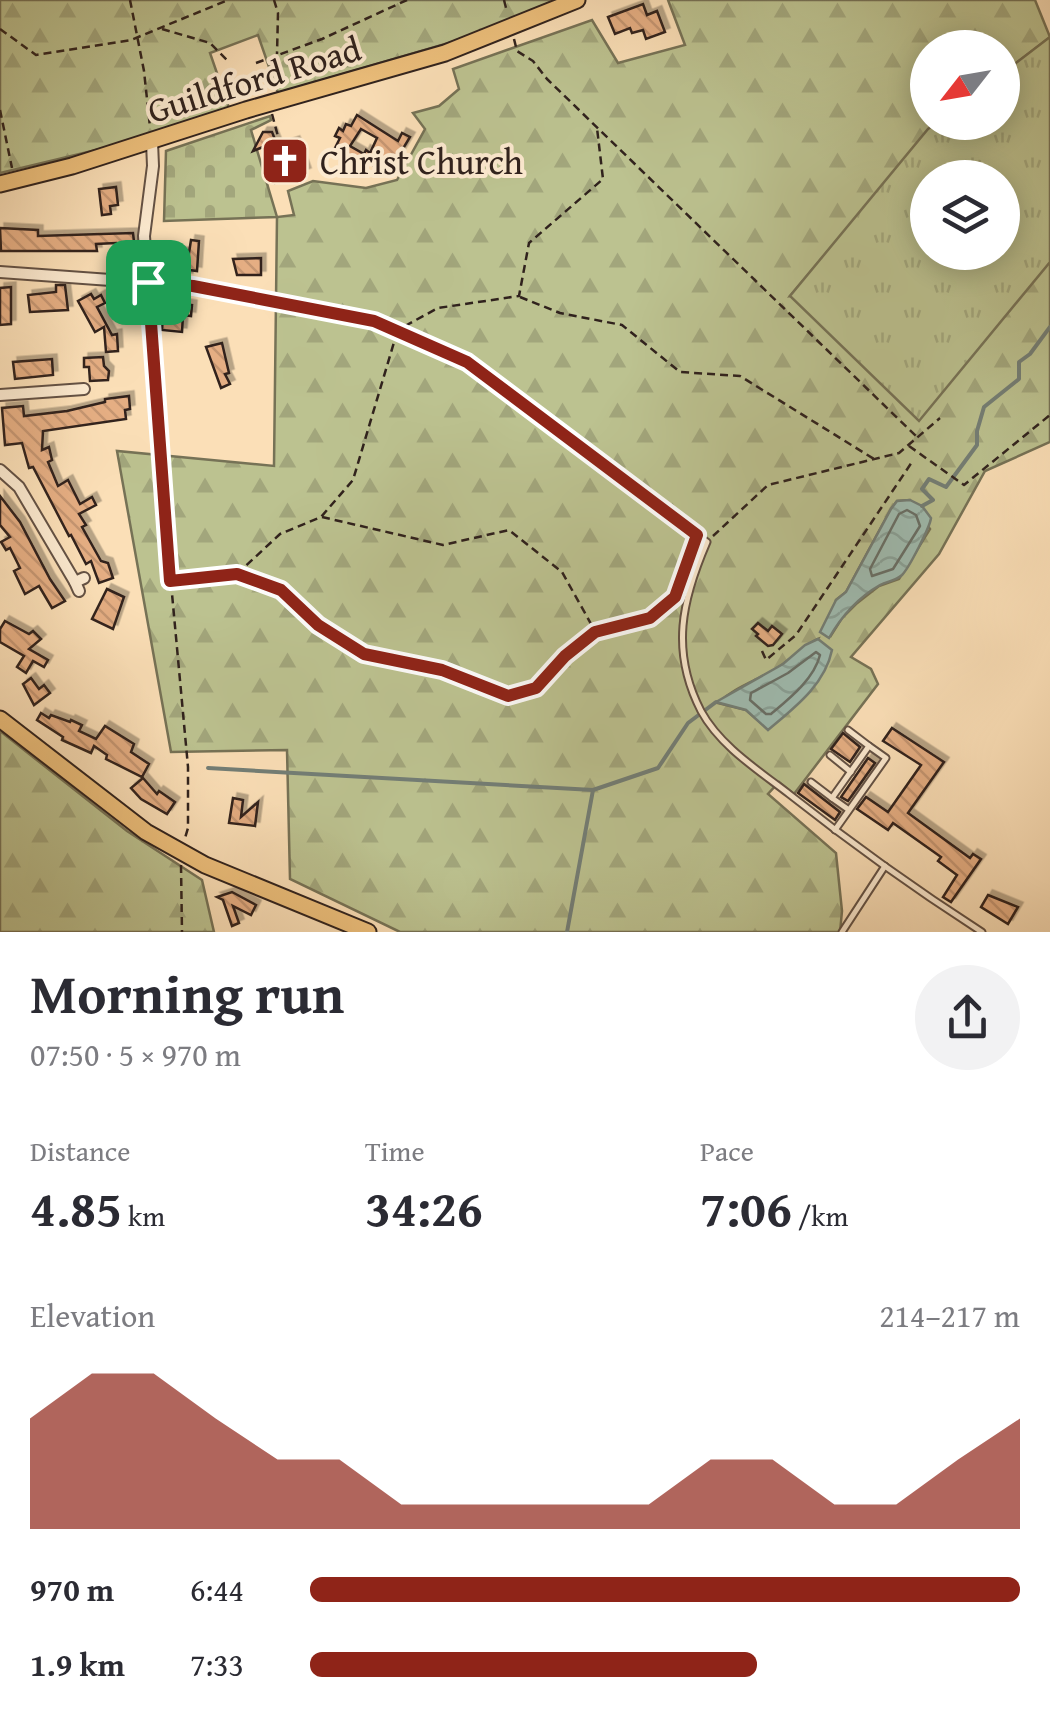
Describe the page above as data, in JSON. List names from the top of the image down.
{
  "streets": {
    "main road": ["Guildford Road"]
  },
  "places": {
    "church": ["Christ Church"]
  },
  "north": "bottom left",
  "page": {
    "heading": ["Morning run", "07:50 · 5 × 970 m"],
    "stats": [
      ["Distance", "4.85 km"],
      ["Time", "34:26"],
      ["Pace", "7:06 /km"]
    ],
    "chart": ["Elevation", "214–217 m"],
    "list": [
      {
        "name": "970 m",
        "note": "6:44"
      },
      {
        "name": "1.9 km",
        "note": "7:33"
      }
    ]
  }
}
